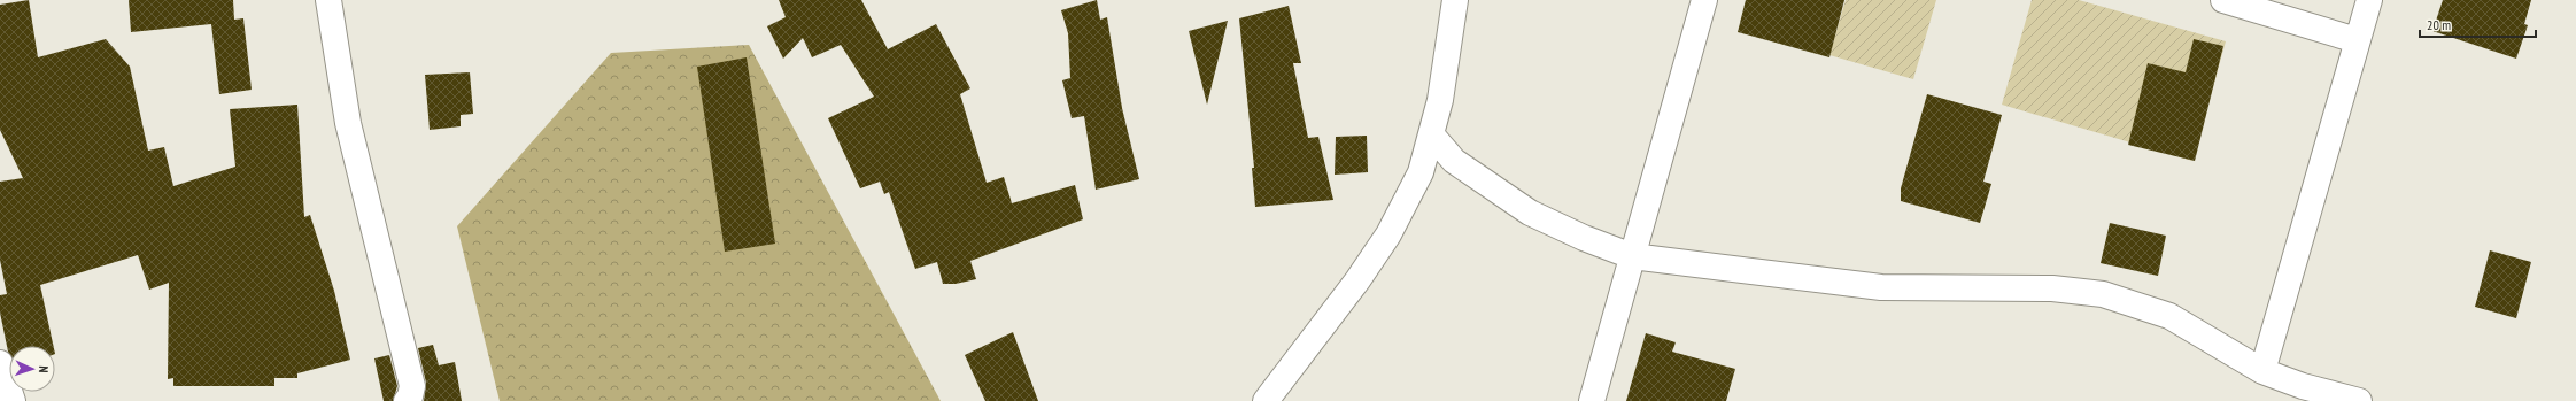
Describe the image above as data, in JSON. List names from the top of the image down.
{
  "scale_bar": "20 m",
  "north": "right"
}
